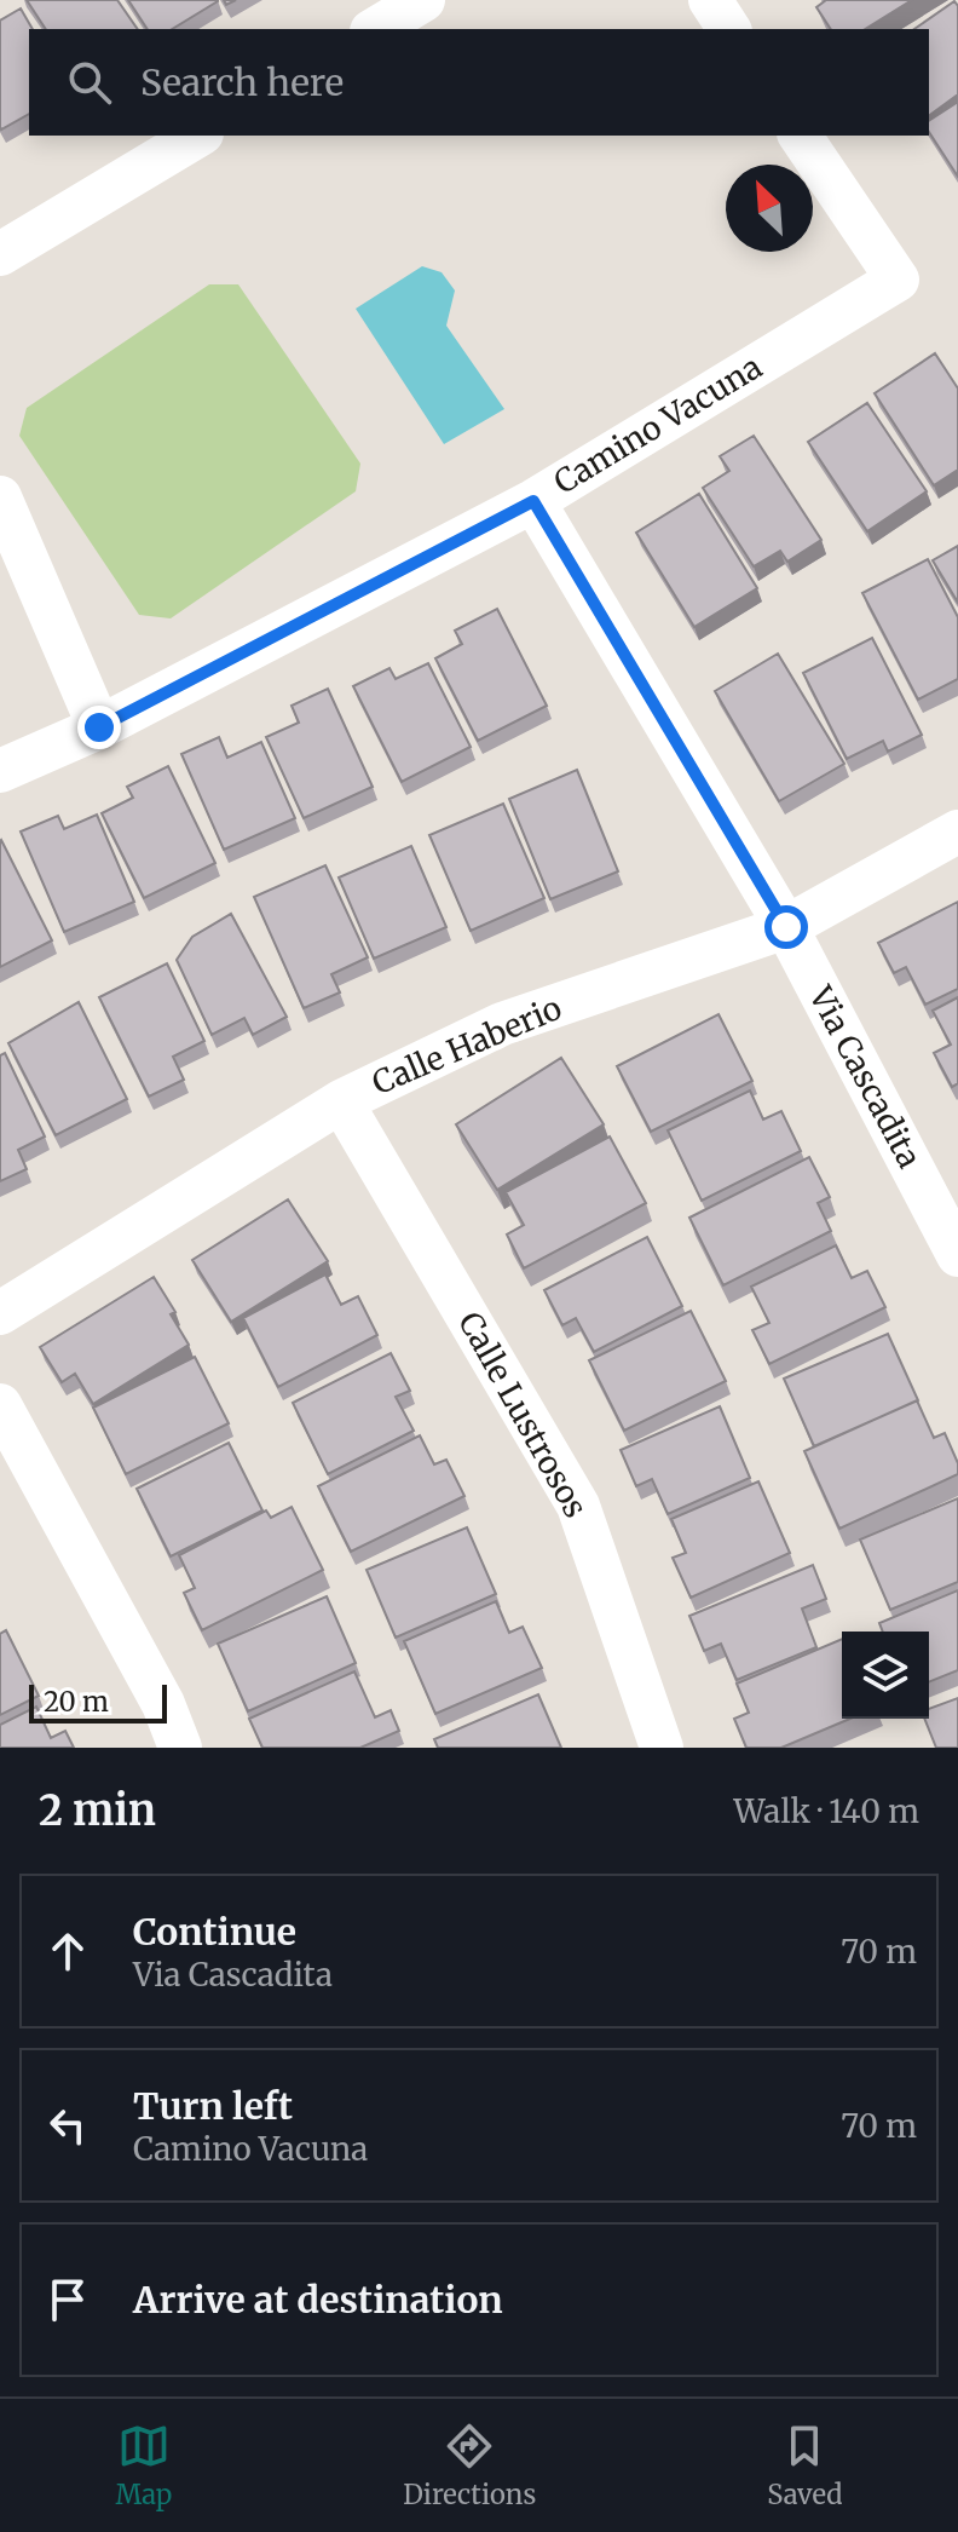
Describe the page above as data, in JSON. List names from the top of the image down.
{
  "streets": {
    "street": [
      "Camino Vacuna",
      "Calle Haberio",
      "Via Cascadita",
      "Calle Lustrosos"
    ]
  },
  "crossings": [
    ["Camino Vacuna", "Via Cascadita"],
    ["Calle Haberio", "Via Cascadita"],
    ["Calle Haberio", "Calle Lustrosos"]
  ],
  "scale_bar": "20 m",
  "north": "top left",
  "page": {
    "search": "Search here",
    "scale": "20 m",
    "heading": ["2 min", "Walk · 140 m"],
    "list": [
      ["Continue", "Via Cascadita", "70 m"],
      ["Turn left", "Camino Vacuna", "70 m"],
      "Arrive at destination"
    ],
    "nav": ["Map", "Directions", "Saved"]
  }
}
